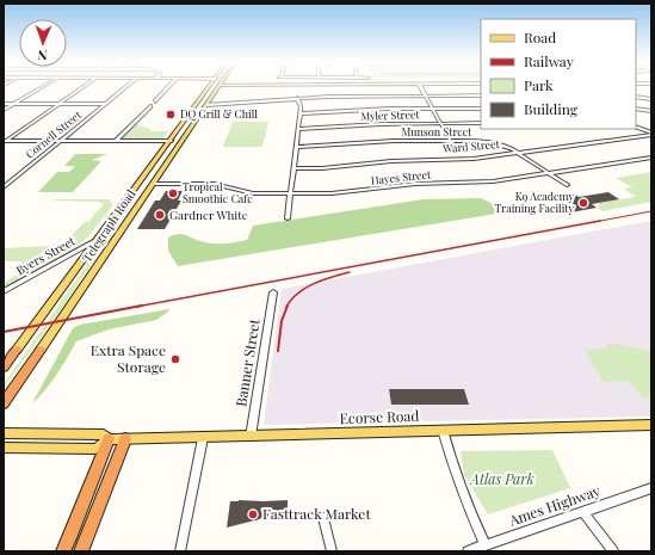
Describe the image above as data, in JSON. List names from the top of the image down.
{
  "streets": {
    "highway": ["Telegraph Road"],
    "main road": ["Ecorse Road"],
    "street": [
      "Myler Street",
      "Munson Street",
      "Cornell Street",
      "Ward Street",
      "Hayes Street",
      "Byers Street",
      "Banner Street",
      "Ames Highway"
    ]
  },
  "crossings": [
    ["Munson Street", "Ward Street"],
    ["Munson Street", "Hayes Street"],
    ["Hayes Street", "Telegraph Road"],
    ["Telegraph Road", "Byers Street"],
    ["Banner Street", "Ecorse Road"]
  ],
  "parks": ["Atlas Park"],
  "places": [
    "DQ Grill & Chill",
    "Tropical Smoothie Cafe",
    "K9 Academy Training Facility",
    "Gardner White",
    "Extra Space Storage",
    "Fasttrack Market"
  ],
  "legend": [
    "Road",
    "Railway",
    "Park",
    "Building"
  ],
  "north": "bottom"
}
